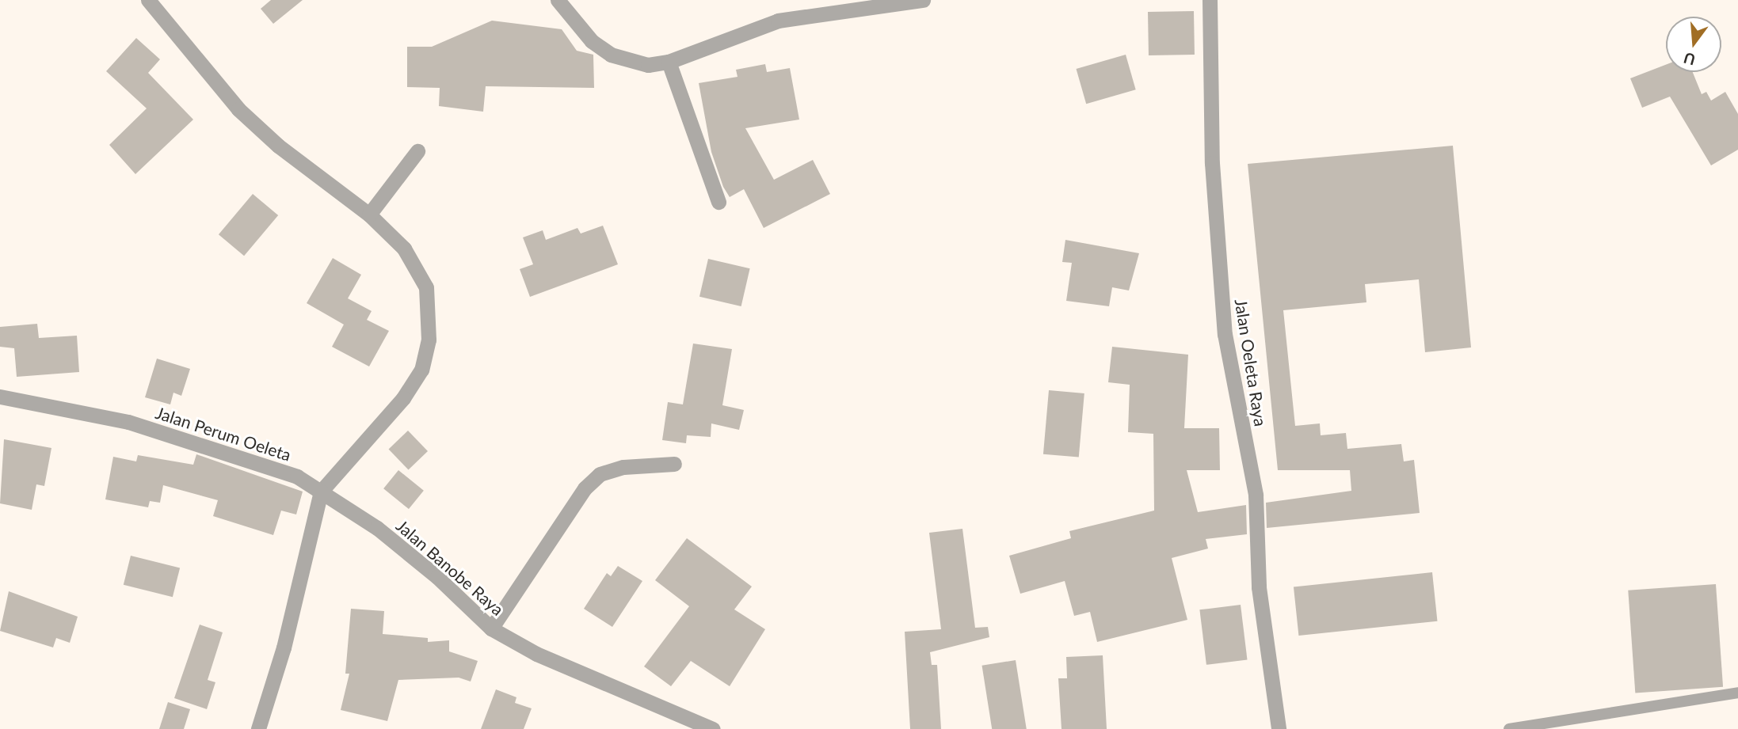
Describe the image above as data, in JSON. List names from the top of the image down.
{
  "streets": {
    "street": ["Jalan Oeleta Raya", "Jalan Perum Oeleta", "Jalan Banobe Raya"]
  },
  "crossings": [
    ["Jalan Perum Oeleta", "Jalan Banobe Raya"]
  ],
  "north": "bottom"
}
